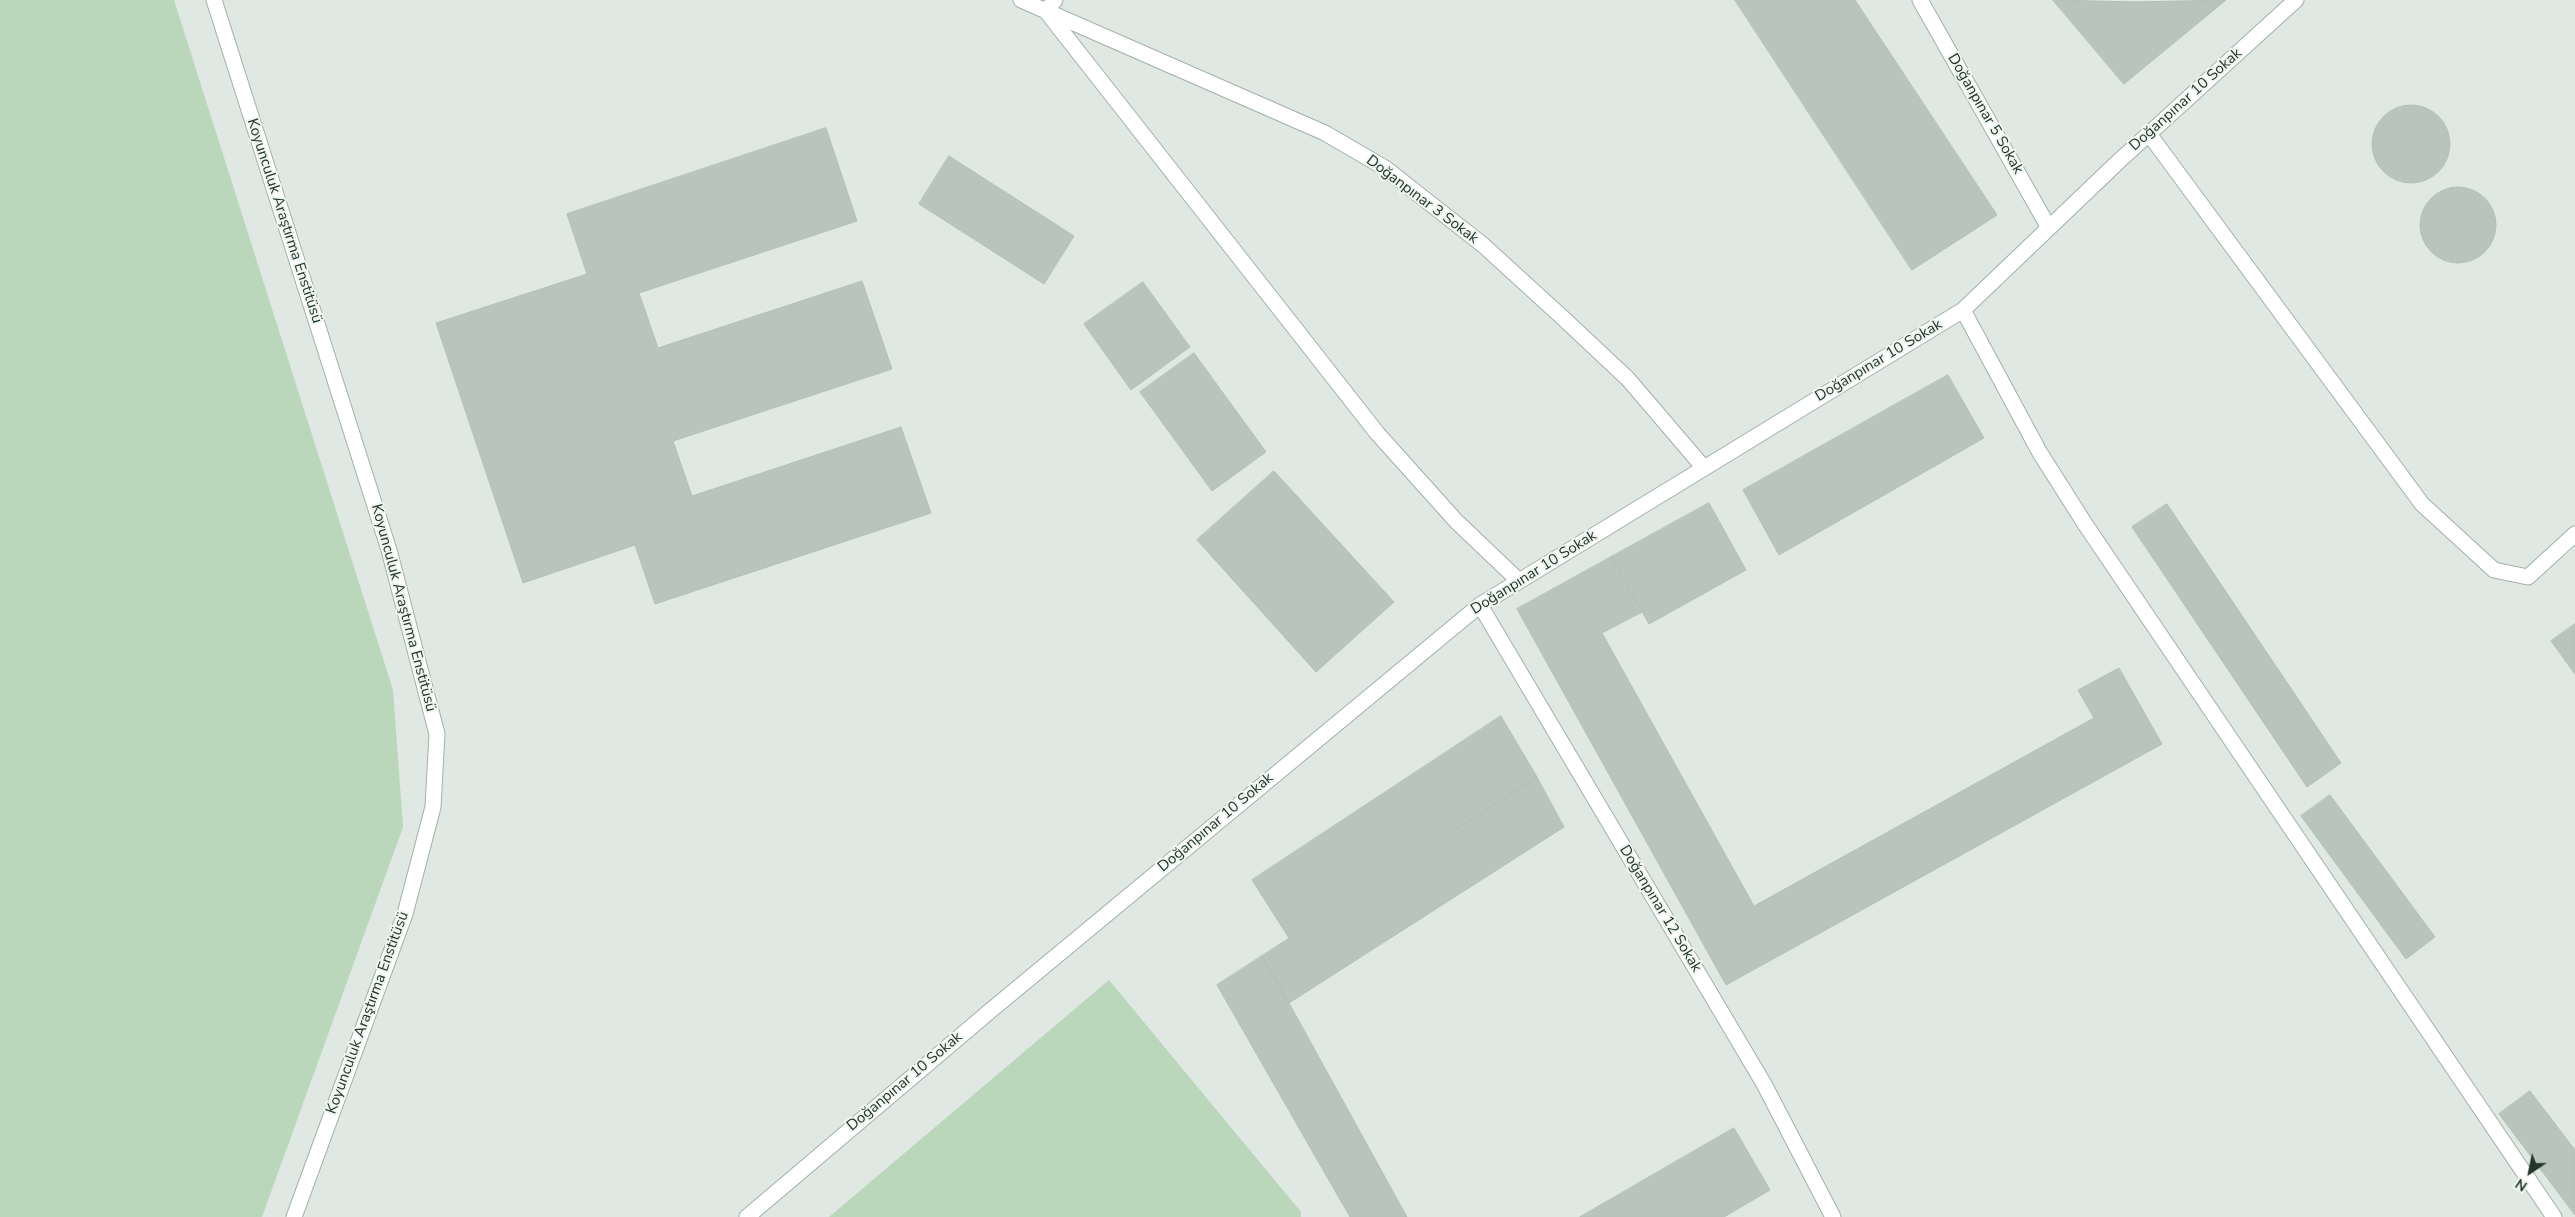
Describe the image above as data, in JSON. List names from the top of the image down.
{
  "streets": {
    "street": [
      "Doğanpınar 10 Sokak",
      "Doğanpınar 5 Sokak",
      "Doğanpınar 3 Sokak",
      "Koyunculuk Araştırma Enstitüsü",
      "Doğanpınar 12 Sokak"
    ]
  },
  "crossings": [
    ["Doğanpınar 10 Sokak", "Doğanpınar 5 Sokak"],
    ["Doğanpınar 10 Sokak", "Doğanpınar 3 Sokak"],
    ["Doğanpınar 10 Sokak", "Doğanpınar 12 Sokak"]
  ],
  "north": "bottom left"
}
